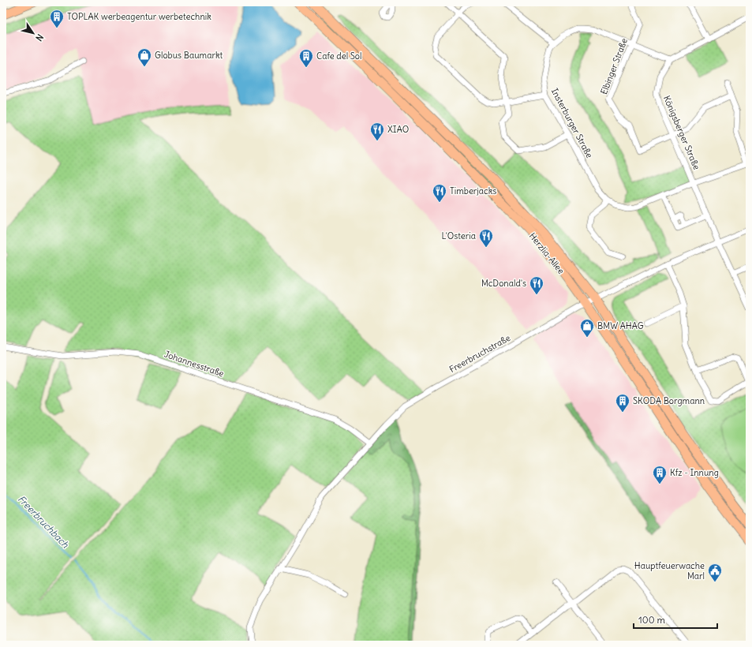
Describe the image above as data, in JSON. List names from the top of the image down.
{
  "streets": {
    "main road": ["Herzlia-Allee"],
    "street": [
      "Elbinger Straße",
      "Insterburger Straße",
      "Königsberger Straße",
      "Freerbruchstraße",
      "Johannesstraße"
    ]
  },
  "crossings": [
    ["Elbinger Straße", "Königsberger Straße"],
    ["Insterburger Straße", "Königsberger Straße"],
    ["Königsberger Straße", "Freerbruchstraße"],
    ["Herzlia-Allee", "Freerbruchstraße"],
    ["Freerbruchstraße", "Johannesstraße"]
  ],
  "water": ["Freerbruchbach"],
  "places": {
    "building": [
      "TOPLAK werbeagentur werbetechnik",
      "Cafe del Sol",
      "SKODA Borgmann",
      "Kfz - Innung"
    ],
    "shop": ["Globus Baumarkt", "BMW AHAG"],
    "restaurant": [
      "XIAO",
      "Timberjacks",
      "L'Osteria",
      "McDonald's"
    ],
    "public building": ["Hauptfeuerwache Marl"]
  },
  "scale_bar": "100 m",
  "north": "bottom right"
}
